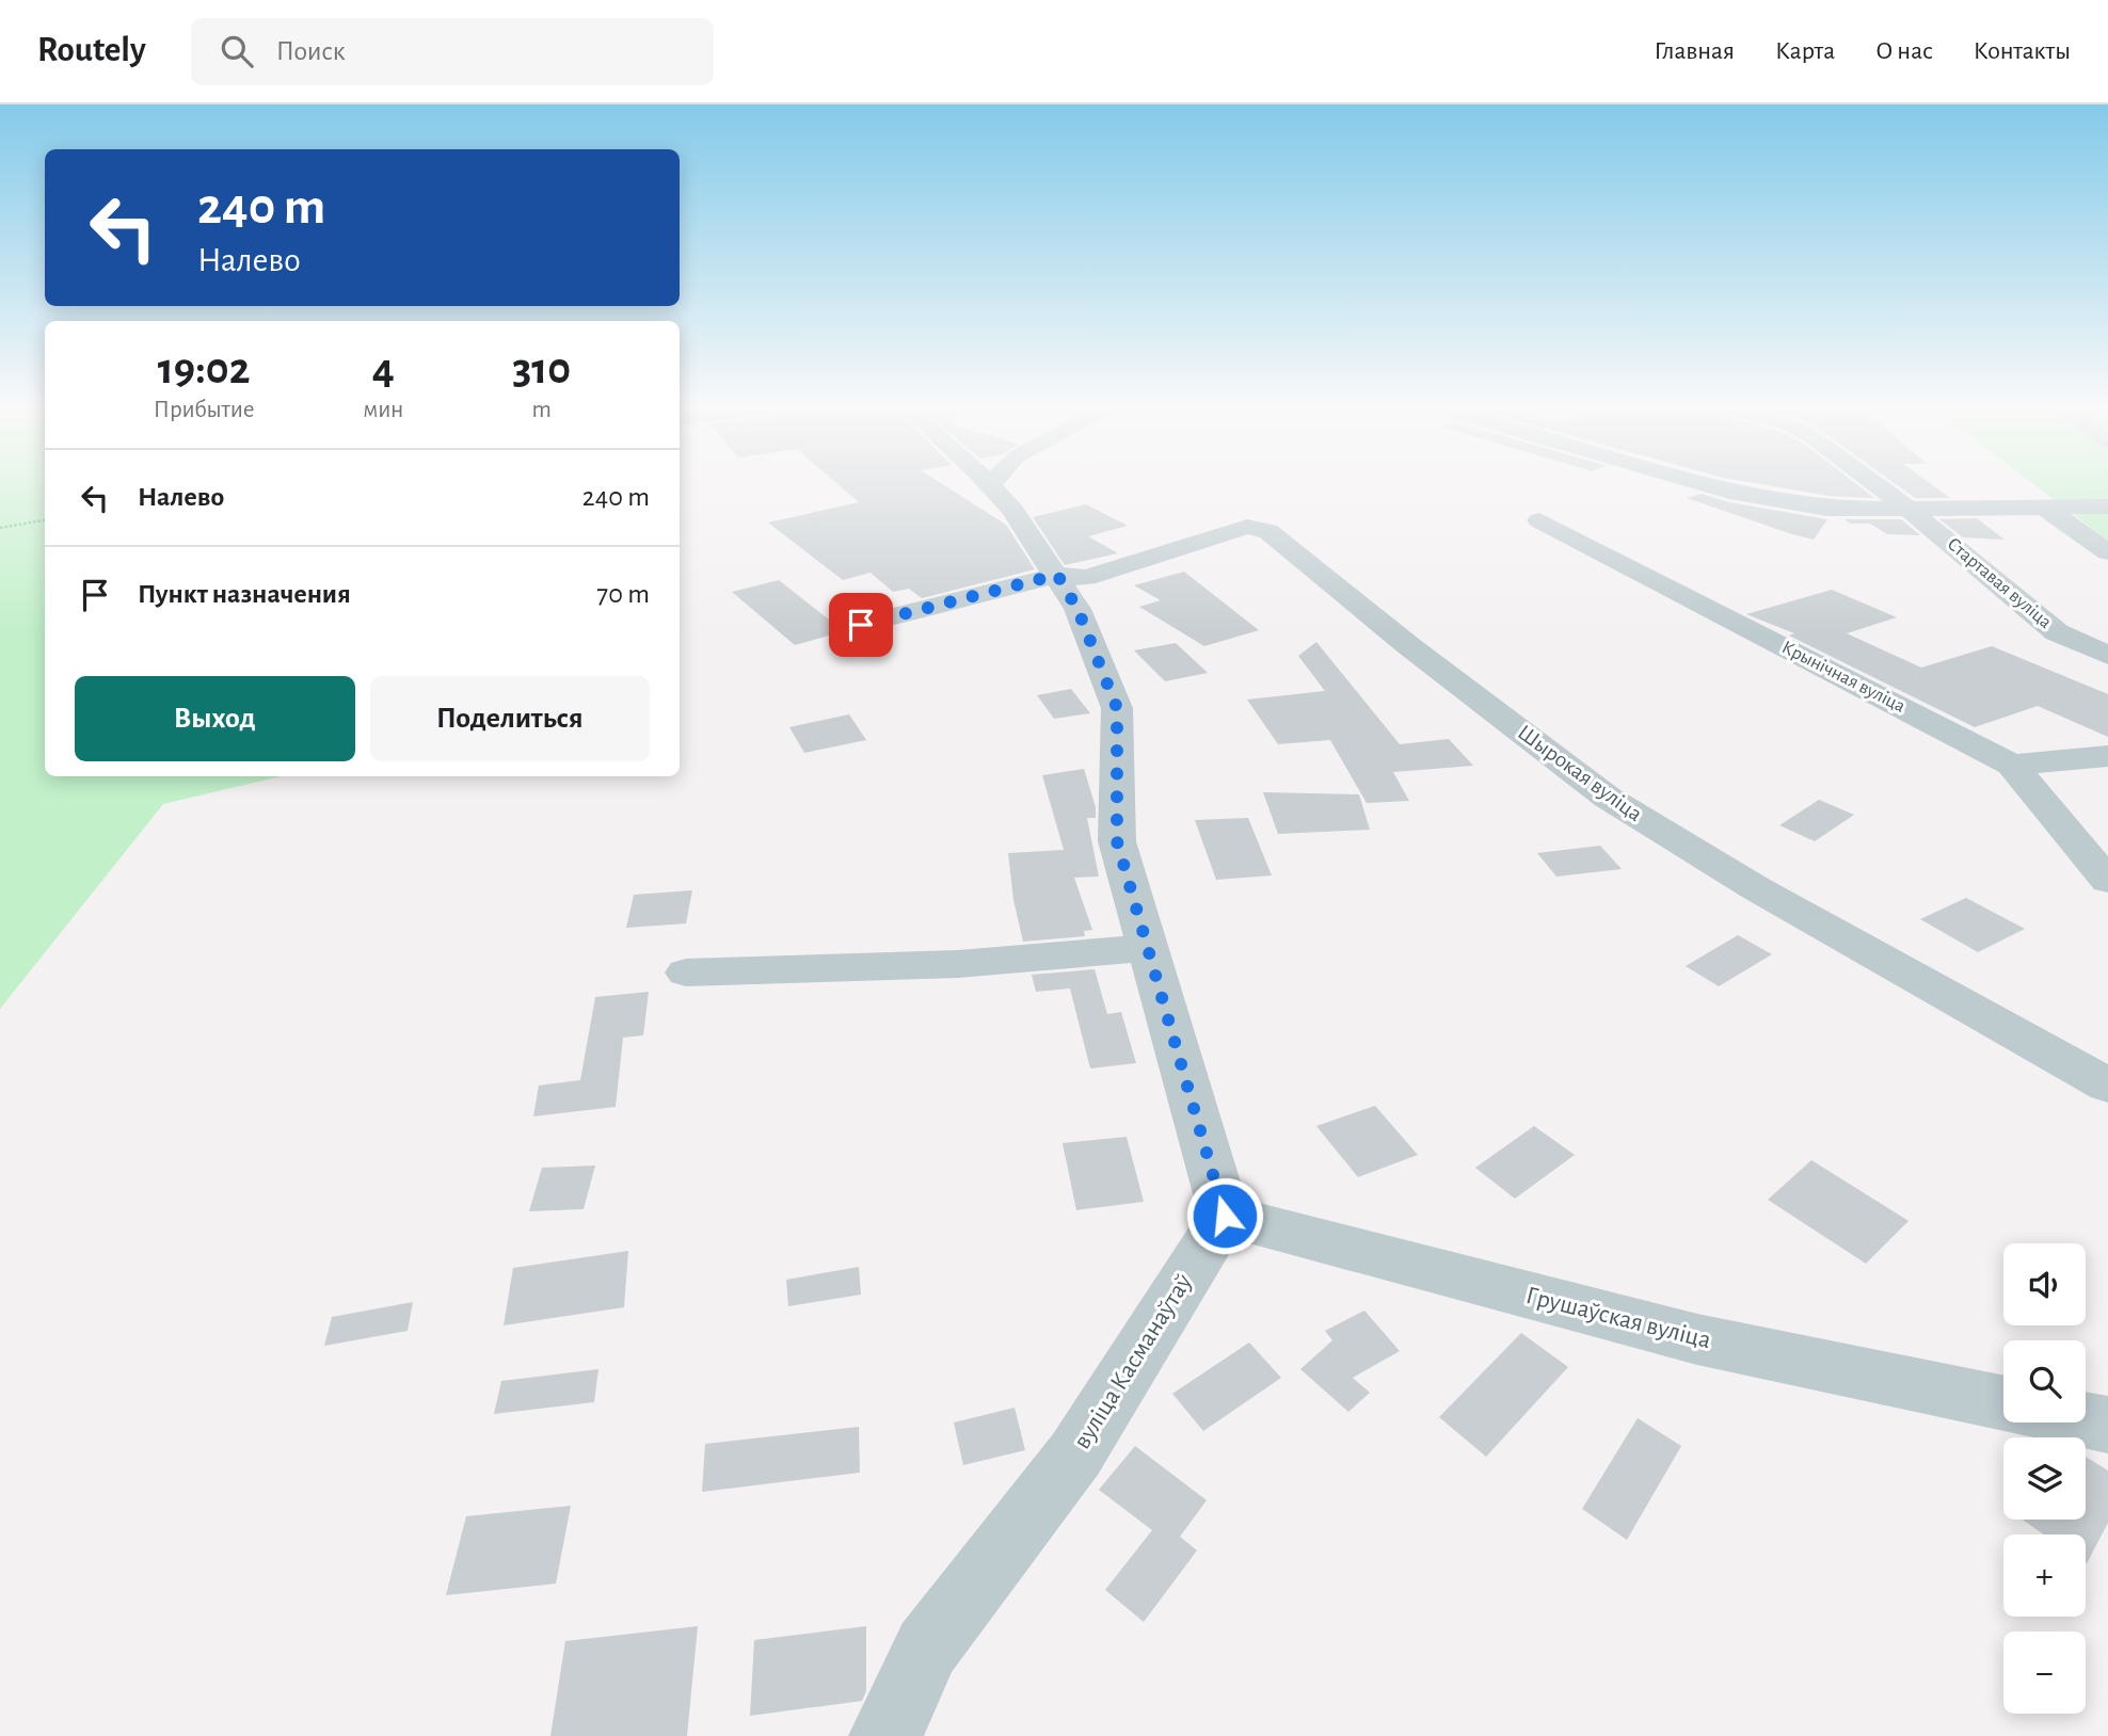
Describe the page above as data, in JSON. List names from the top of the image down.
{
  "streets": {
    "street": [
      "Стартавая вуліца",
      "Крынічная вуліца",
      "Шырокая вуліца",
      "Грушаўская вуліца",
      "вуліца Касманаўтаў"
    ]
  },
  "crossings": [
    ["Грушаўская вуліца", "вуліца Касманаўтаў"]
  ],
  "page": {
    "header": "Routely",
    "search": "Поиск",
    "nav": [
      "Главная",
      "Карта",
      "О нас",
      "Контакты"
    ],
    "turn": ["240 m", "Налево"],
    "eta": [
      "19:02",
      "Прибытие",
      "4",
      "мин",
      "310",
      "m"
    ],
    "list": [
      {
        "name": "Налево",
        "value": "240 m"
      },
      {
        "name": "Пункт назначения",
        "value": "70 m"
      }
    ],
    "buttons": ["Выход", "Поделиться"],
    "map_buttons": ["+", "−"]
  }
}
